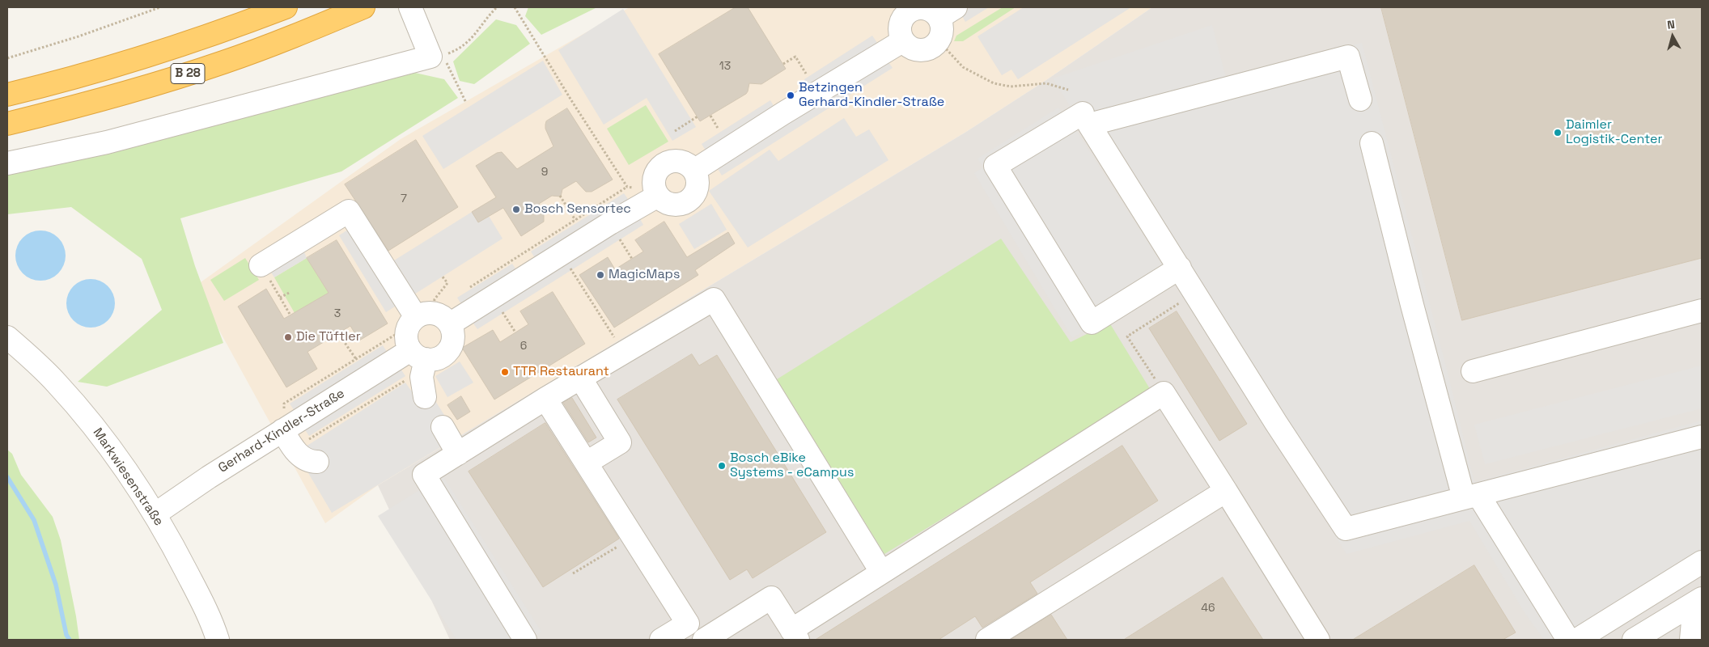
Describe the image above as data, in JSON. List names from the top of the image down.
{
  "streets": {
    "highway": ["B 28"],
    "street": ["Gerhard-Kindler-Straße", "Markwiesenstraße"]
  },
  "crossings": [
    ["Gerhard-Kindler-Straße", "Markwiesenstraße"]
  ],
  "places": [
    "Betzingen Gerhard-Kindler-Straße",
    "Daimler Logistik-Center",
    "Bosch Sensortec",
    "MagicMaps",
    "Die Tüftler",
    "TTR Restaurant",
    "Bosch eBike Systems - eCampus"
  ],
  "house_numbers": [
    "13",
    "9",
    "7",
    "3",
    "6",
    "46"
  ],
  "north": "top"
}
